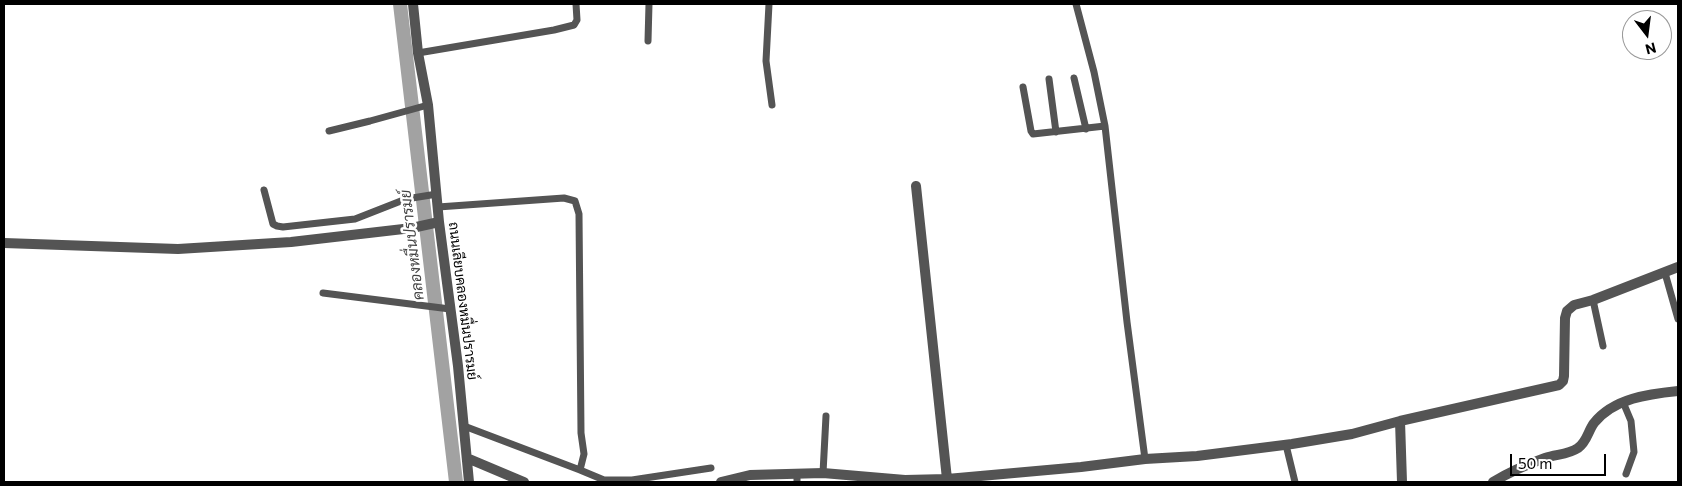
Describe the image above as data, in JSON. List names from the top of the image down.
{
  "streets": {
    "street": ["ถนนเลียบคลองหมื่นปรารมย์"]
  },
  "water": ["คลองหมื่นปรารมย์"],
  "scale_bar": "50 m",
  "north": "bottom"
}
